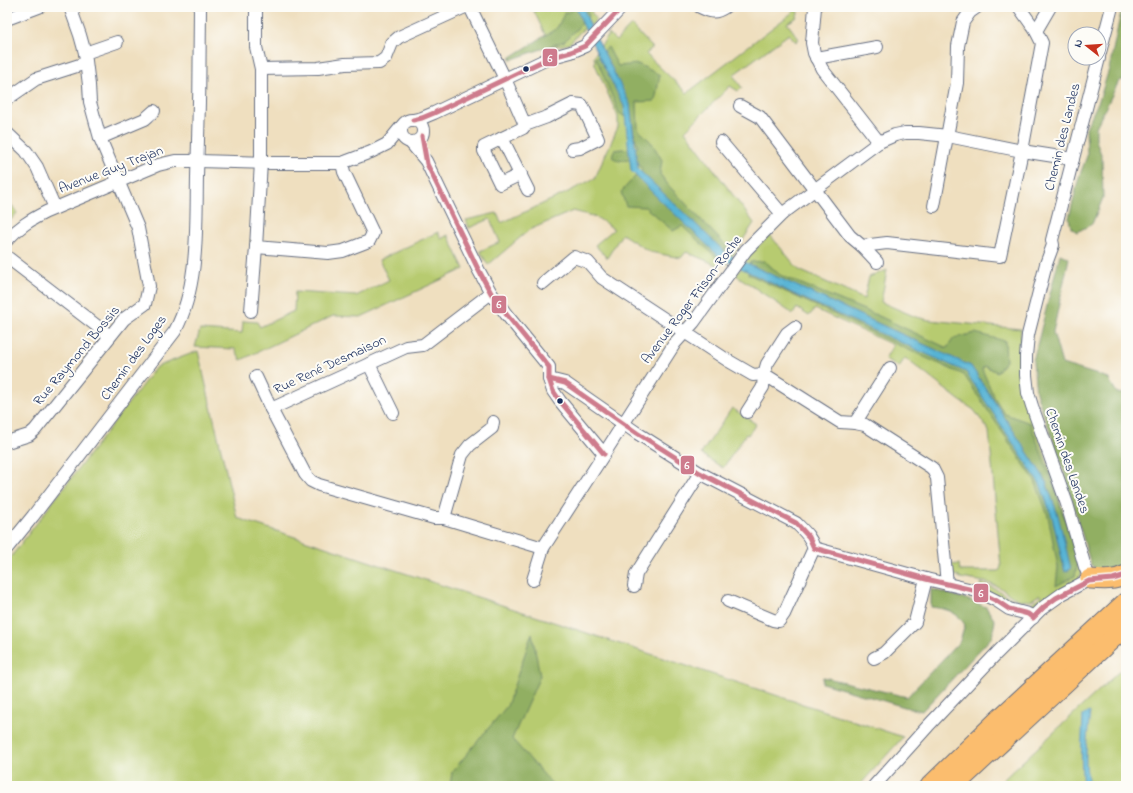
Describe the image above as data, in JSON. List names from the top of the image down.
{
  "streets": {
    "street": [
      "Chemin des Landes",
      "Avenue Guy Trajan",
      "Avenue Roger Frison-Roche",
      "Rue Raymond Bossis",
      "Chemin des Loges",
      "Rue René Desmaison"
    ]
  },
  "crossings": [
    ["Chemin des Landes", "Avenue Roger Frison-Roche"],
    ["Avenue Guy Trajan", "Rue Raymond Bossis"],
    ["Avenue Guy Trajan", "Chemin des Loges"],
    ["Avenue Roger Frison-Roche", "Rue René Desmaison"]
  ],
  "lines": ["transit line 6"],
  "north": "left"
}
